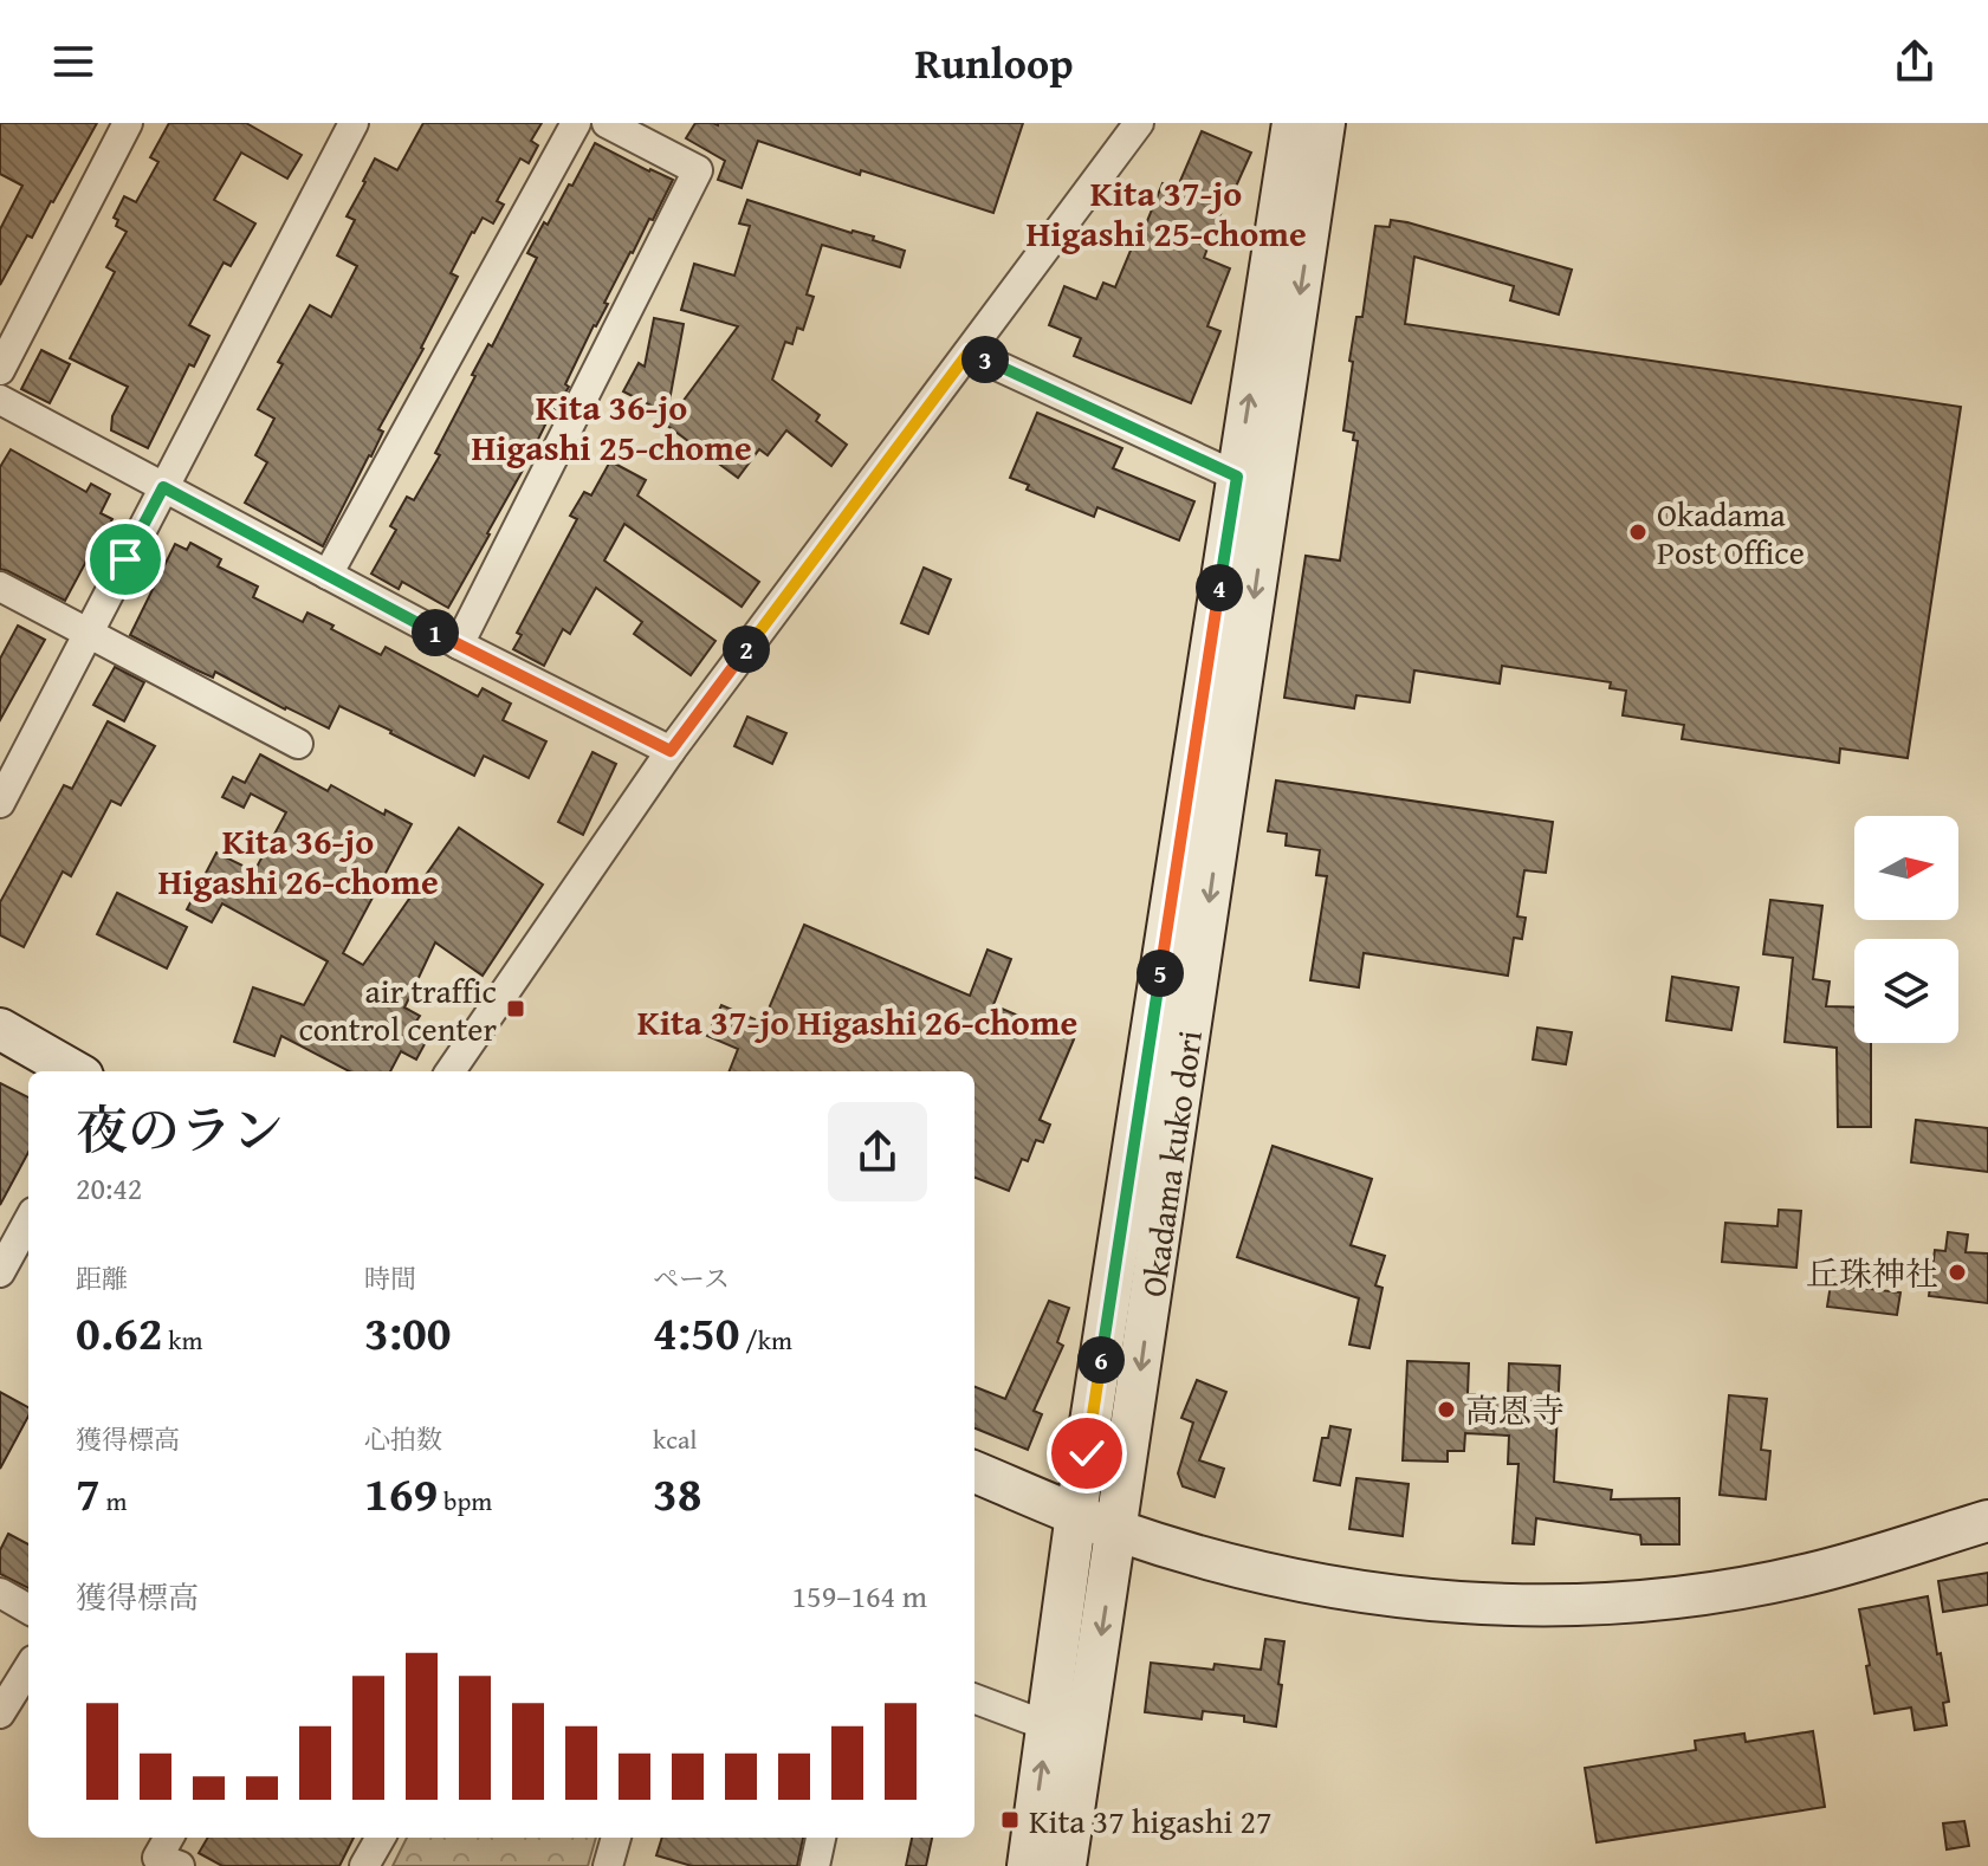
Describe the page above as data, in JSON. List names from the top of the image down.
{
  "streets": {
    "main road": ["Okadama kuko dori"]
  },
  "districts": [
    "Kita 37-jo Higashi 25-chome",
    "Kita 36-jo Higashi 25-chome",
    "Kita 36-jo Higashi 26-chome",
    "Kita 37-jo Higashi 26-chome"
  ],
  "places": {
    "other": ["Okadama Post Office", "丘珠神社", "高恩寺"],
    "transit": ["air traffic control center", "Kita 37 higashi 27"]
  },
  "north": "right",
  "page": {
    "header": "Runloop",
    "pins": [
      "3",
      "4",
      "1",
      "2",
      "5",
      "6"
    ],
    "heading": ["夜のラン", "20:42"],
    "stats": [
      ["距離", "0.62 km"],
      ["時間", "3:00"],
      ["ペース", "4:50 /km"],
      ["獲得標高", "7 m"],
      ["心拍数", "169 bpm"],
      ["kcal", "38"]
    ],
    "chart": ["獲得標高", "159–164 m"]
  }
}
